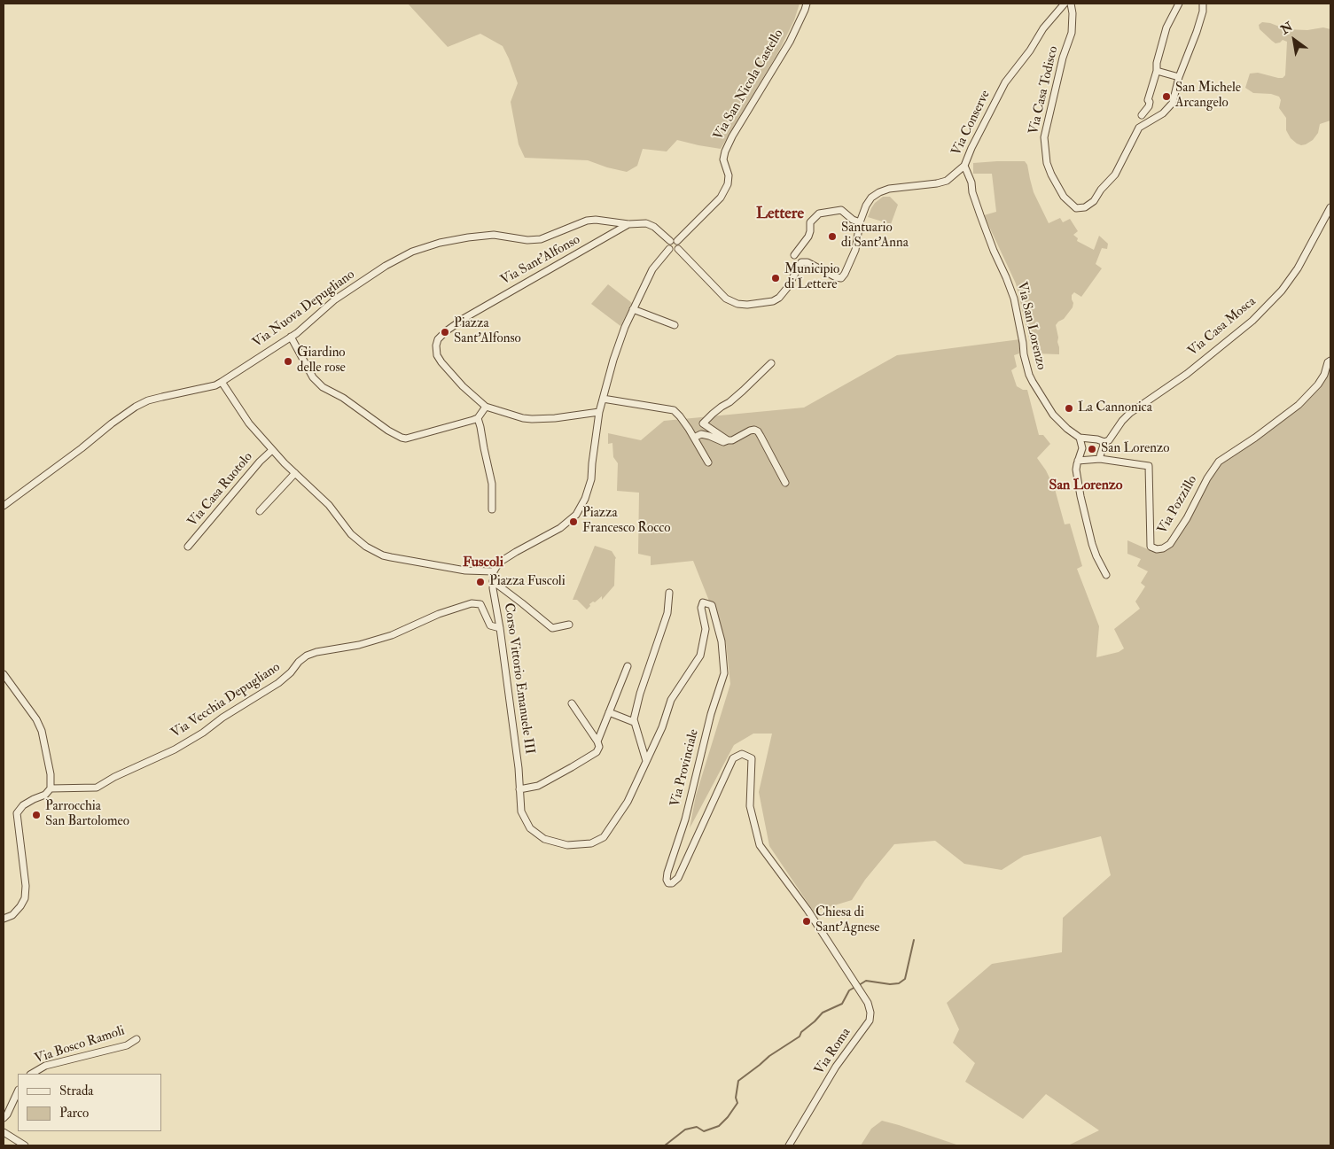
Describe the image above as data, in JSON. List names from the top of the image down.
{
  "streets": {
    "street": [
      "Via San Nicola Castello",
      "Via Casa Todisco",
      "Via Conserve",
      "Via Sant'Alfonso",
      "Via Nuova Depugliano",
      "Via San Lorenzo",
      "Via Casa Mosca",
      "Via Casa Ruotolo",
      "Via Pozzillo",
      "Corso Vittorio Emanuele III",
      "Via Vecchia Depugliano",
      "Via Provinciale",
      "Via Bosco Ramoli",
      "Via Roma"
    ]
  },
  "crossings": [
    ["Via San Nicola Castello", "Via Conserve"],
    ["Via San Nicola Castello", "Via Nuova Depugliano"],
    ["Via Conserve", "Via Nuova Depugliano"],
    ["Via Conserve", "Via San Lorenzo"],
    ["Via Sant'Alfonso", "Via Nuova Depugliano"],
    ["Via Nuova Depugliano", "Via Casa Ruotolo"],
    ["Via San Lorenzo", "Via Casa Mosca"],
    ["Via Casa Ruotolo", "Corso Vittorio Emanuele III"],
    ["Corso Vittorio Emanuele III", "Via Vecchia Depugliano"],
    ["Corso Vittorio Emanuele III", "Via Provinciale"],
    ["Via Provinciale", "Via Roma"]
  ],
  "districts": ["Lettere", "San Lorenzo", "Fuscoli"],
  "places": [
    "San Michele Arcangelo",
    "Santuario di Sant'Anna",
    "Municipio di Lettere",
    "Piazza Sant'Alfonso",
    "Giardino delle rose",
    "La Cannonica",
    "San Lorenzo",
    "Piazza Francesco Rocco",
    "Piazza Fuscoli",
    "Parrocchia San Bartolomeo",
    "Chiesa di Sant'Agnese"
  ],
  "legend": ["Strada", "Parco"],
  "north": "top left"
}
